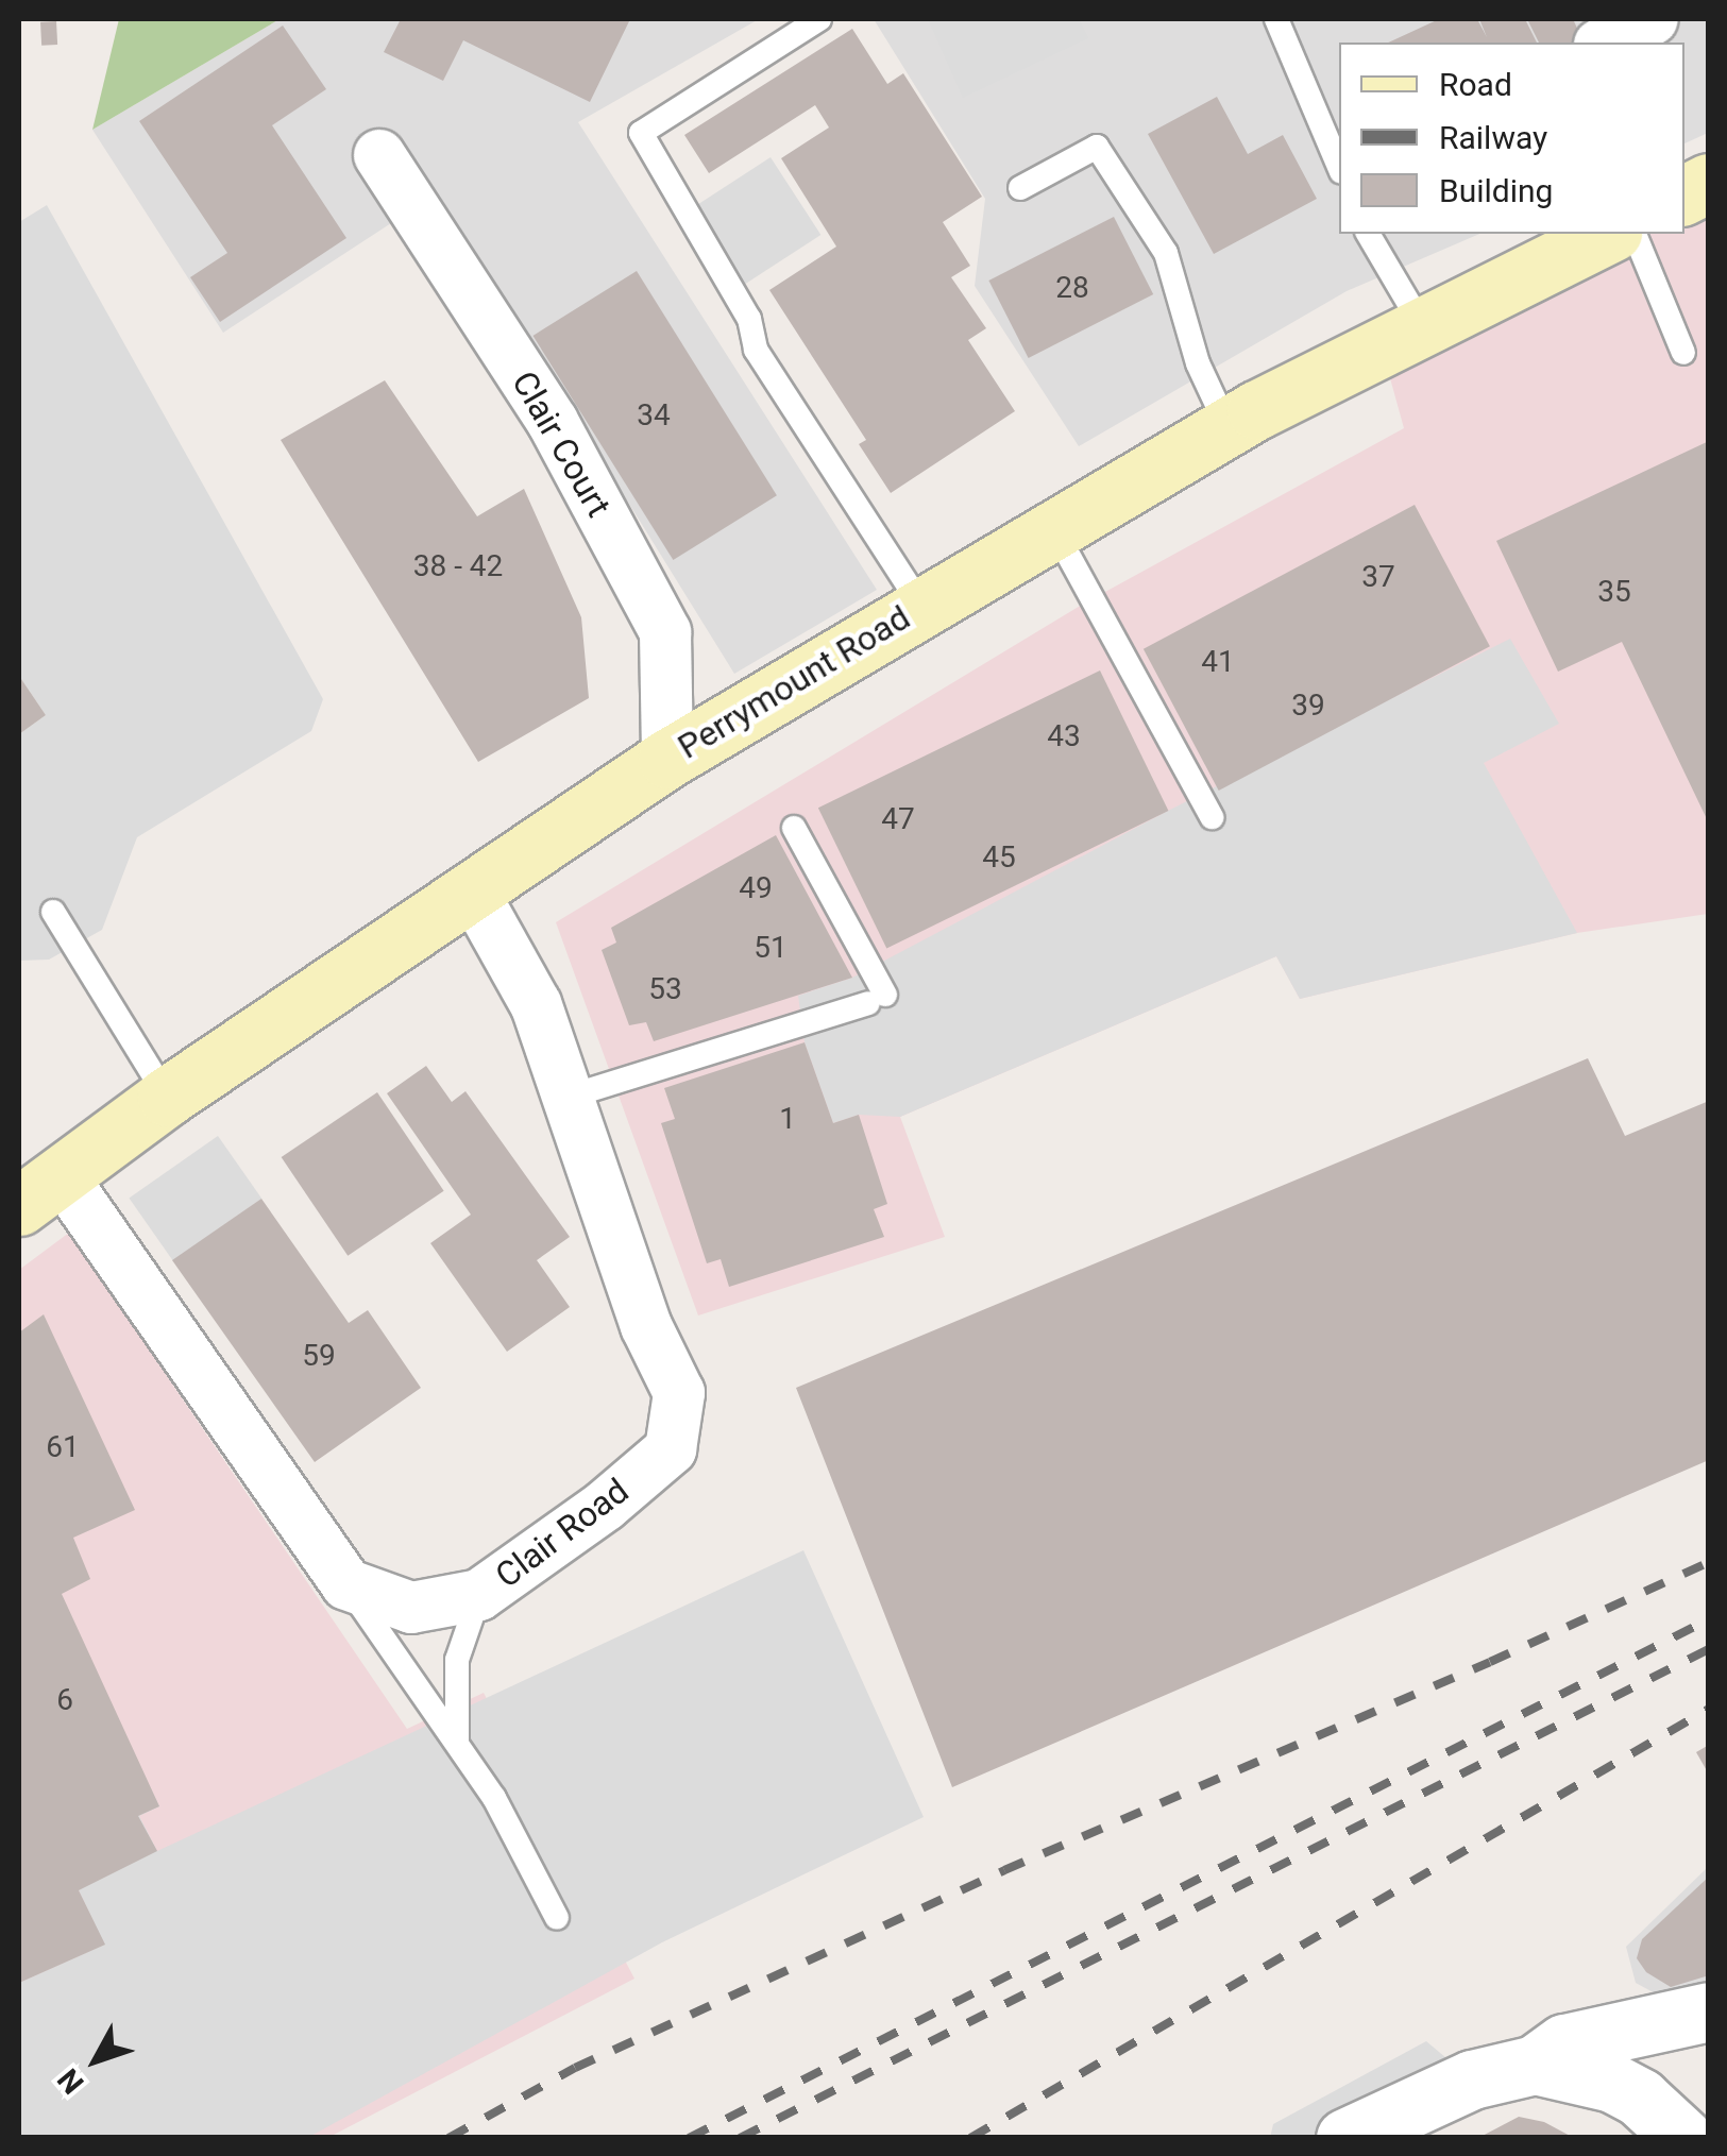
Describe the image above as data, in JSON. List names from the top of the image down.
{
  "streets": {
    "main road": ["Perrymount Road"],
    "street": ["Clair Court", "Clair Road"]
  },
  "crossings": [
    ["Clair Court", "Perrymount Road"],
    ["Perrymount Road", "Clair Road"]
  ],
  "house_numbers": [
    "28",
    "34",
    "38 - 42",
    "37",
    "35",
    "41",
    "39",
    "43",
    "47",
    "45",
    "49",
    "51",
    "53",
    "1",
    "59",
    "61",
    "6"
  ],
  "legend": ["Road", "Railway", "Building"],
  "north": "bottom left"
}
